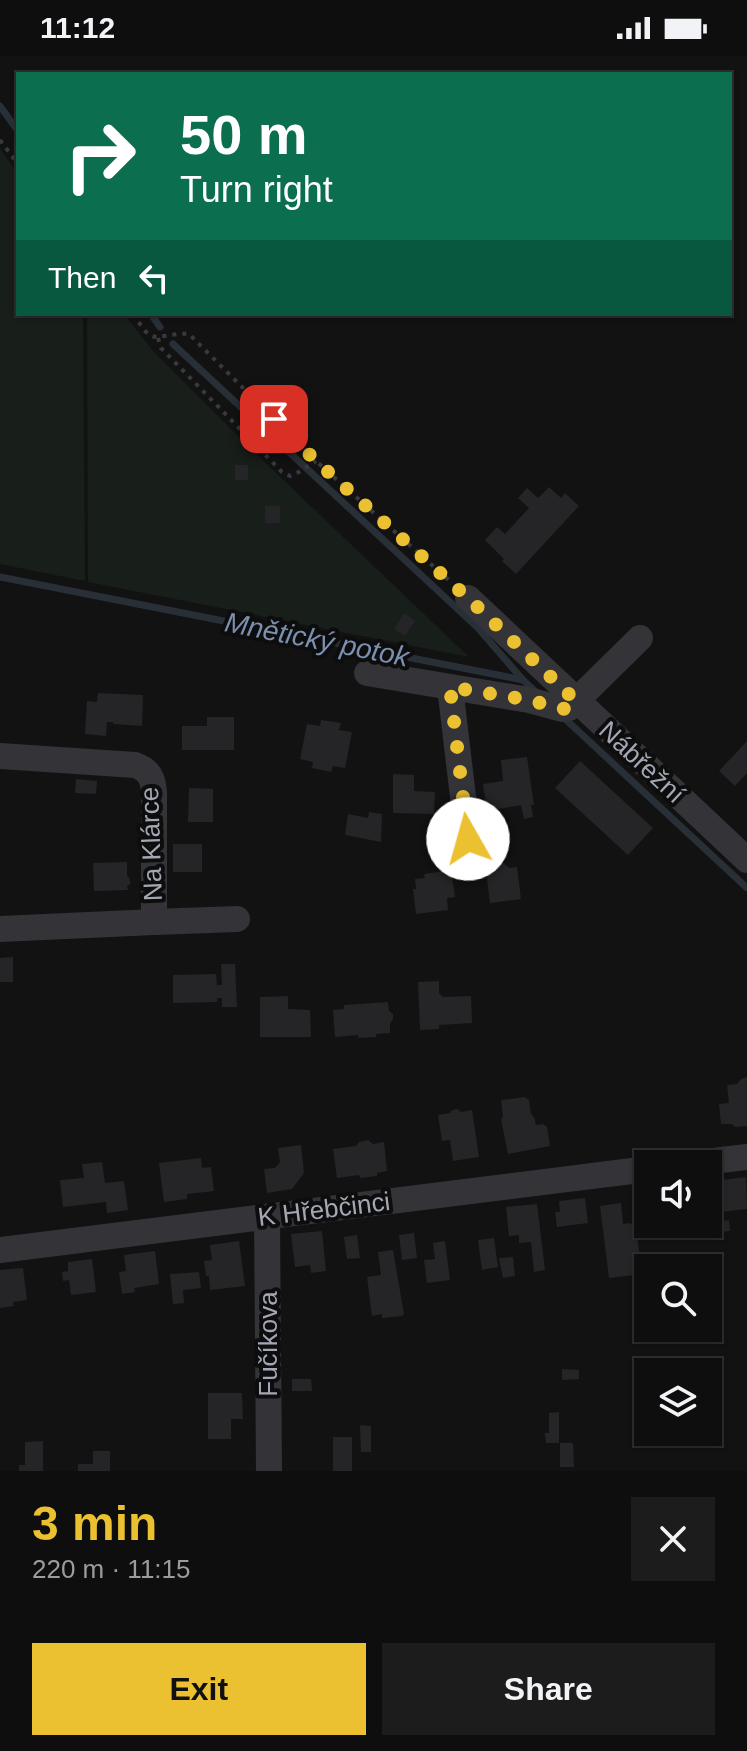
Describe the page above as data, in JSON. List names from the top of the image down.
{
  "streets": {
    "street": [
      "Nábřežní",
      "Na Klárce",
      "K Hřebčinci",
      "Fučíkova"
    ]
  },
  "crossings": [
    ["K Hřebčinci", "Fučíkova"]
  ],
  "water": ["Mnětický potok"],
  "page": {
    "status": "11:12",
    "turn": ["50 m", "Turn right"],
    "then": "Then",
    "heading": ["3 min", "220 m · 11:15"],
    "buttons": ["Exit", "Share"]
  }
}
